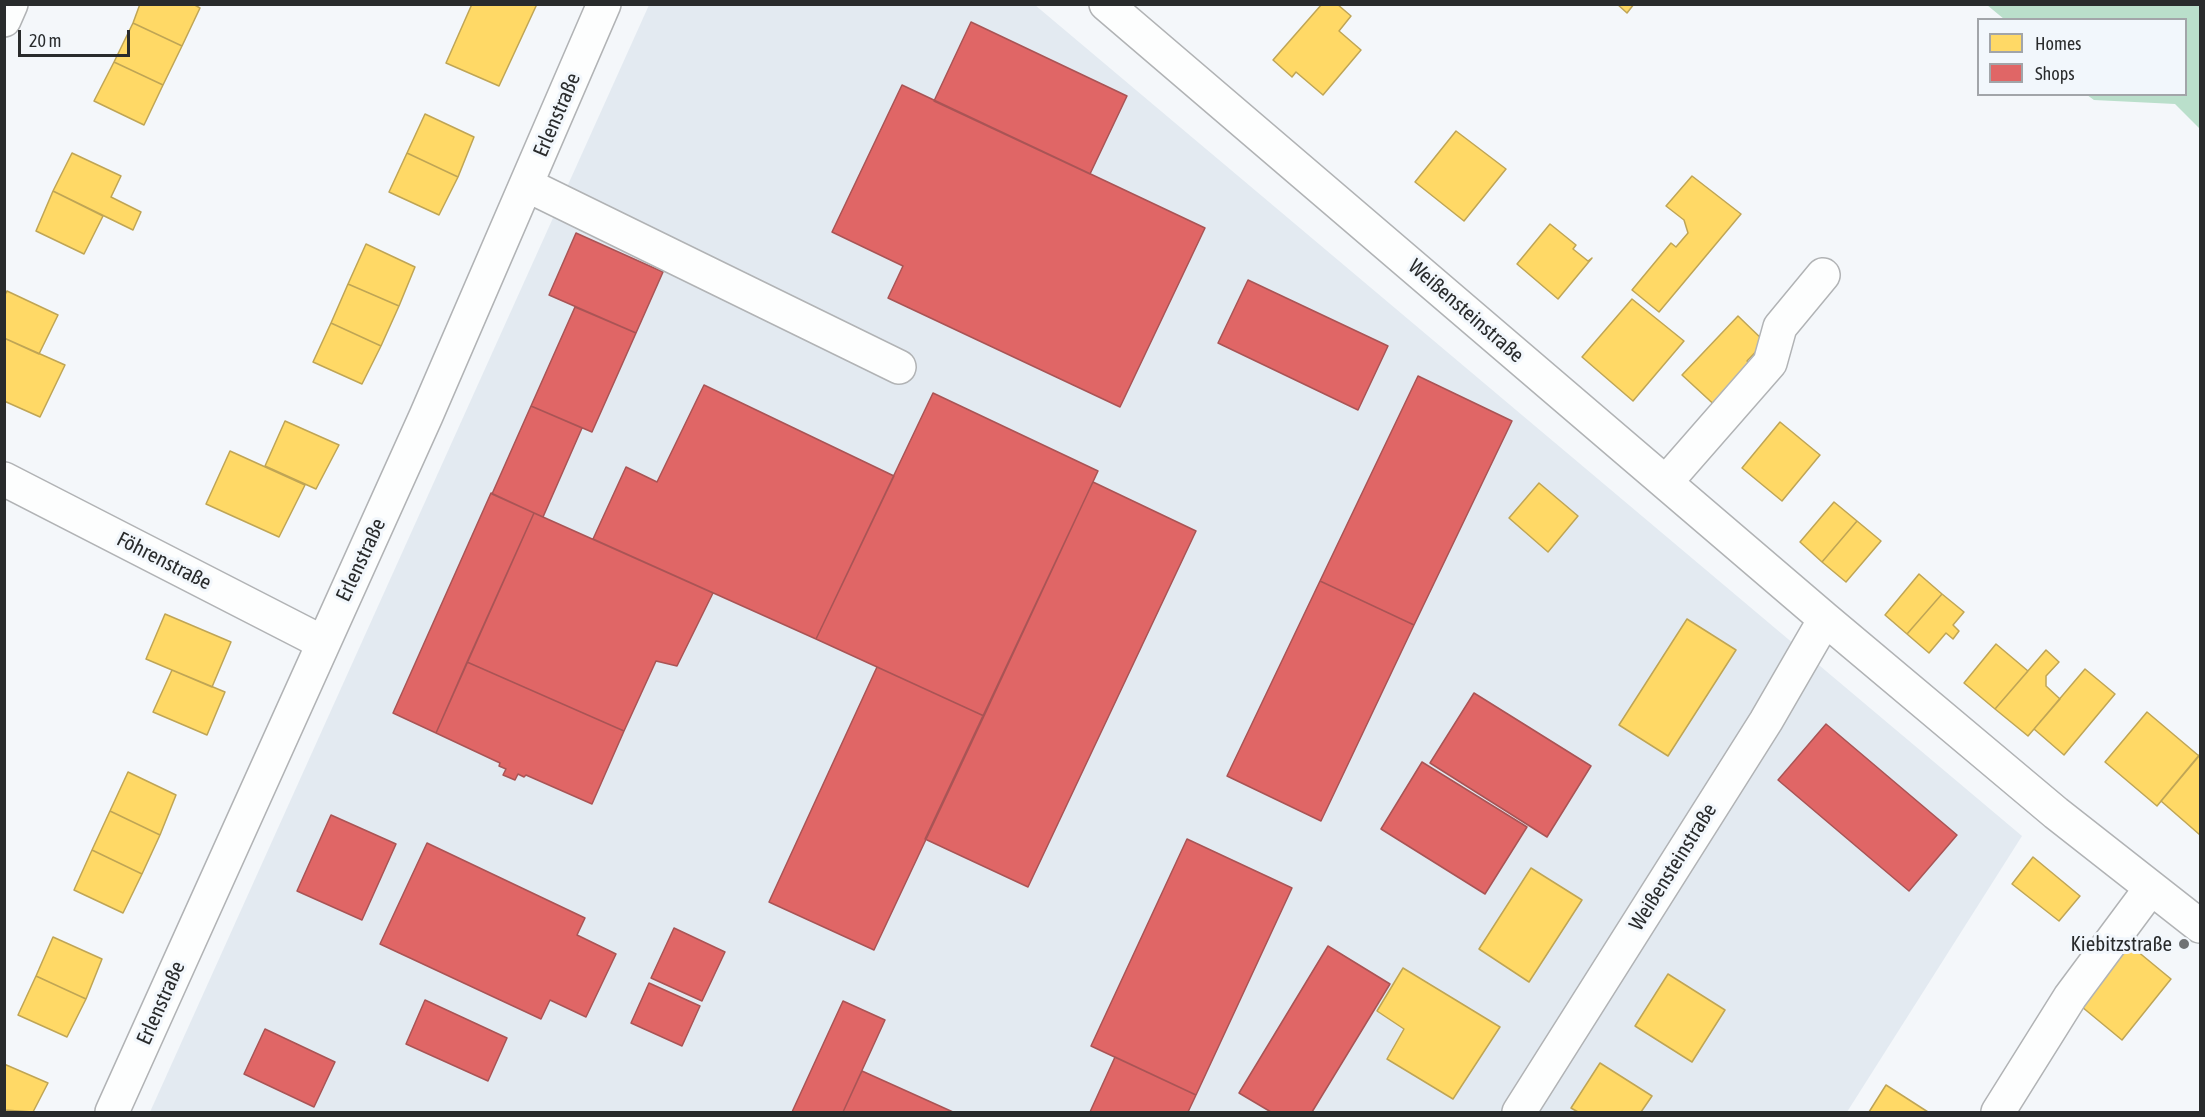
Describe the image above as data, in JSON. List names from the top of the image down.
{
  "streets": {
    "street": ["Erlenstraße", "Weißensteinstraße", "Föhrenstraße"]
  },
  "crossings": [
    ["Erlenstraße", "Föhrenstraße"]
  ],
  "places": ["Kiebitzstraße"],
  "legend": ["Homes", "Shops"],
  "scale_bar": "20 m"
}
